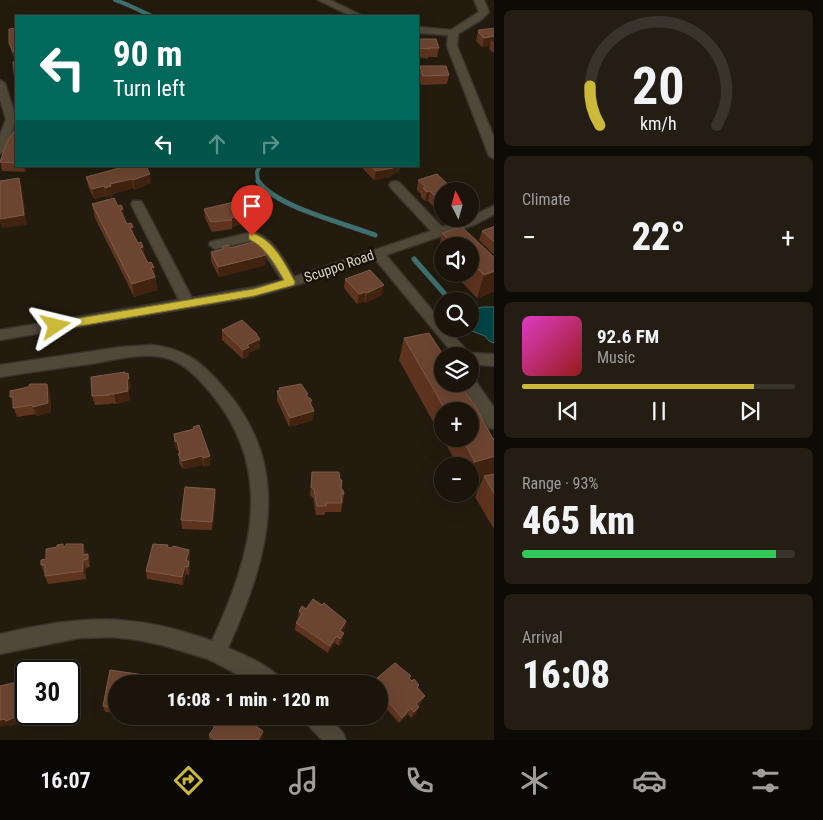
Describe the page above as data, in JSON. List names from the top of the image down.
{
  "streets": {
    "street": ["Scuppo Road"]
  },
  "north": "top",
  "page": {
    "turn": ["90 m", "Turn left"],
    "tile": [
      "Climate",
      ["Range · 93%", "465 km"],
      ["Arrival", "16:08"]
    ],
    "map_buttons": ["+", "−"],
    "heat": ["−", "22°", "+"],
    "song": ["92.6 FM", "Music"],
    "limit": "30",
    "trip": "16:08 · 1 min · 120 m",
    "tabs": "16:07",
    "gauge": ["20", "km/h"]
  }
}
